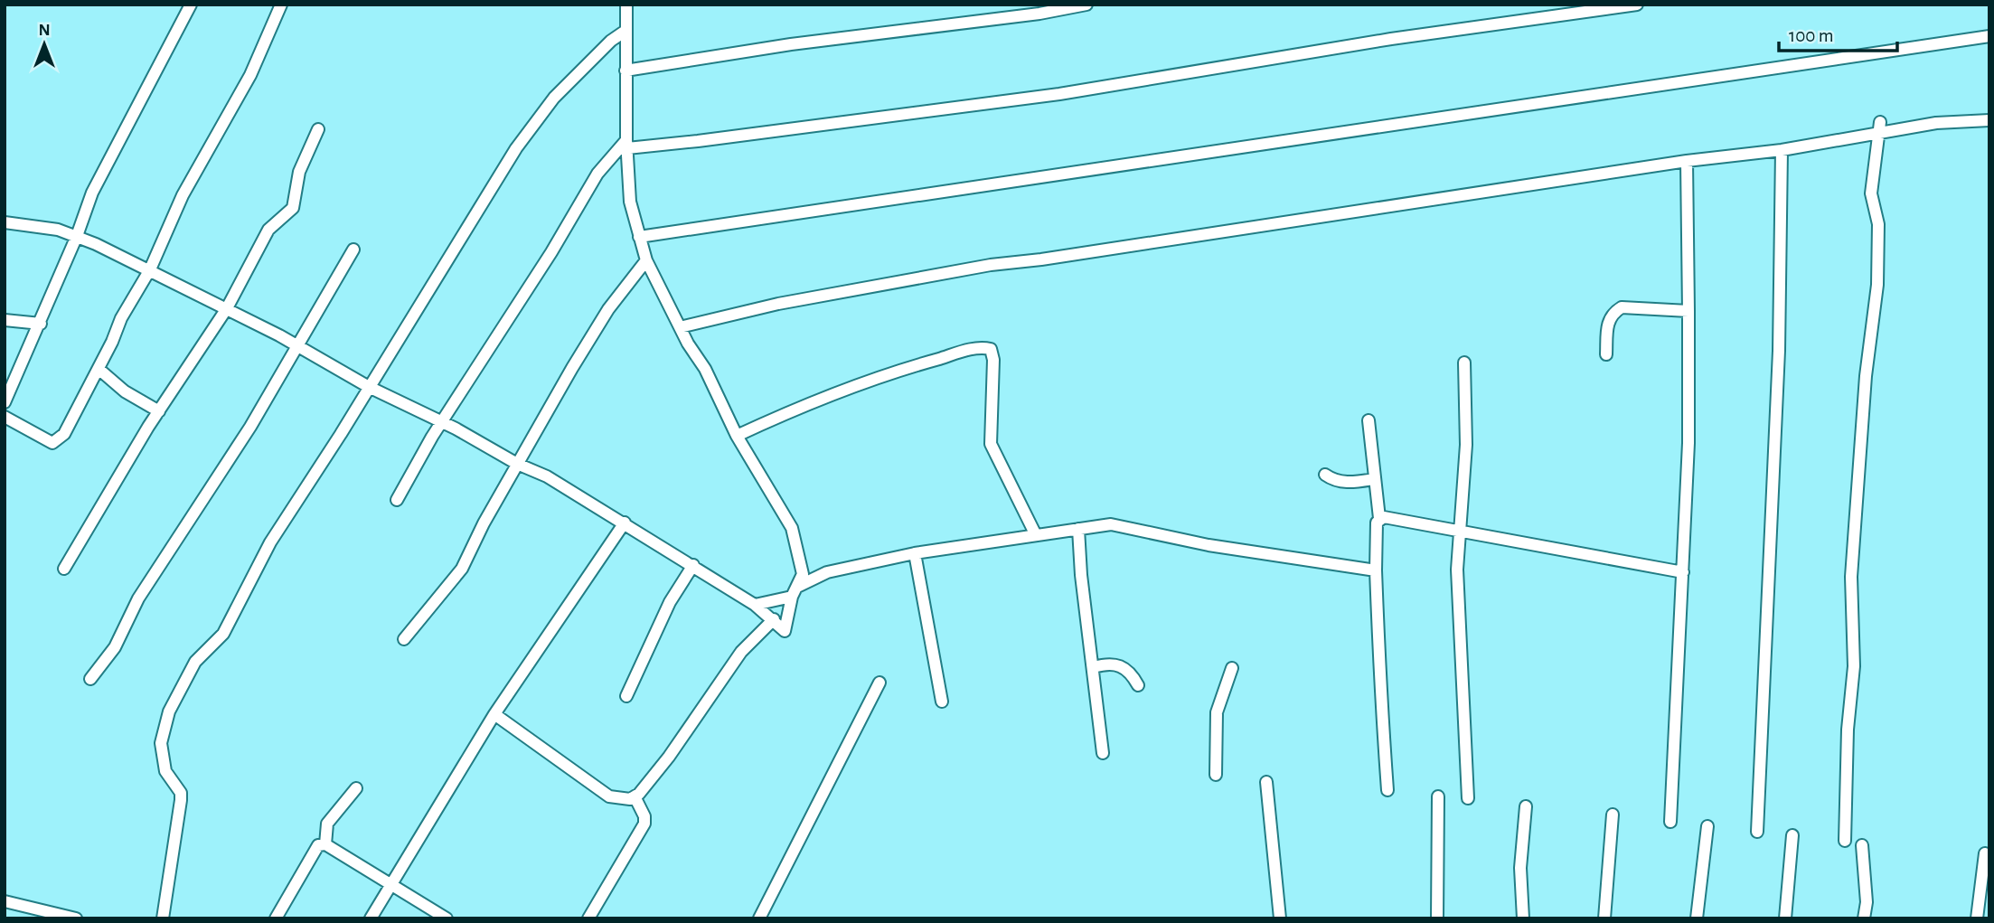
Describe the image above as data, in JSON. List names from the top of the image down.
{
  "scale_bar": "100 m",
  "north": "top"
}
